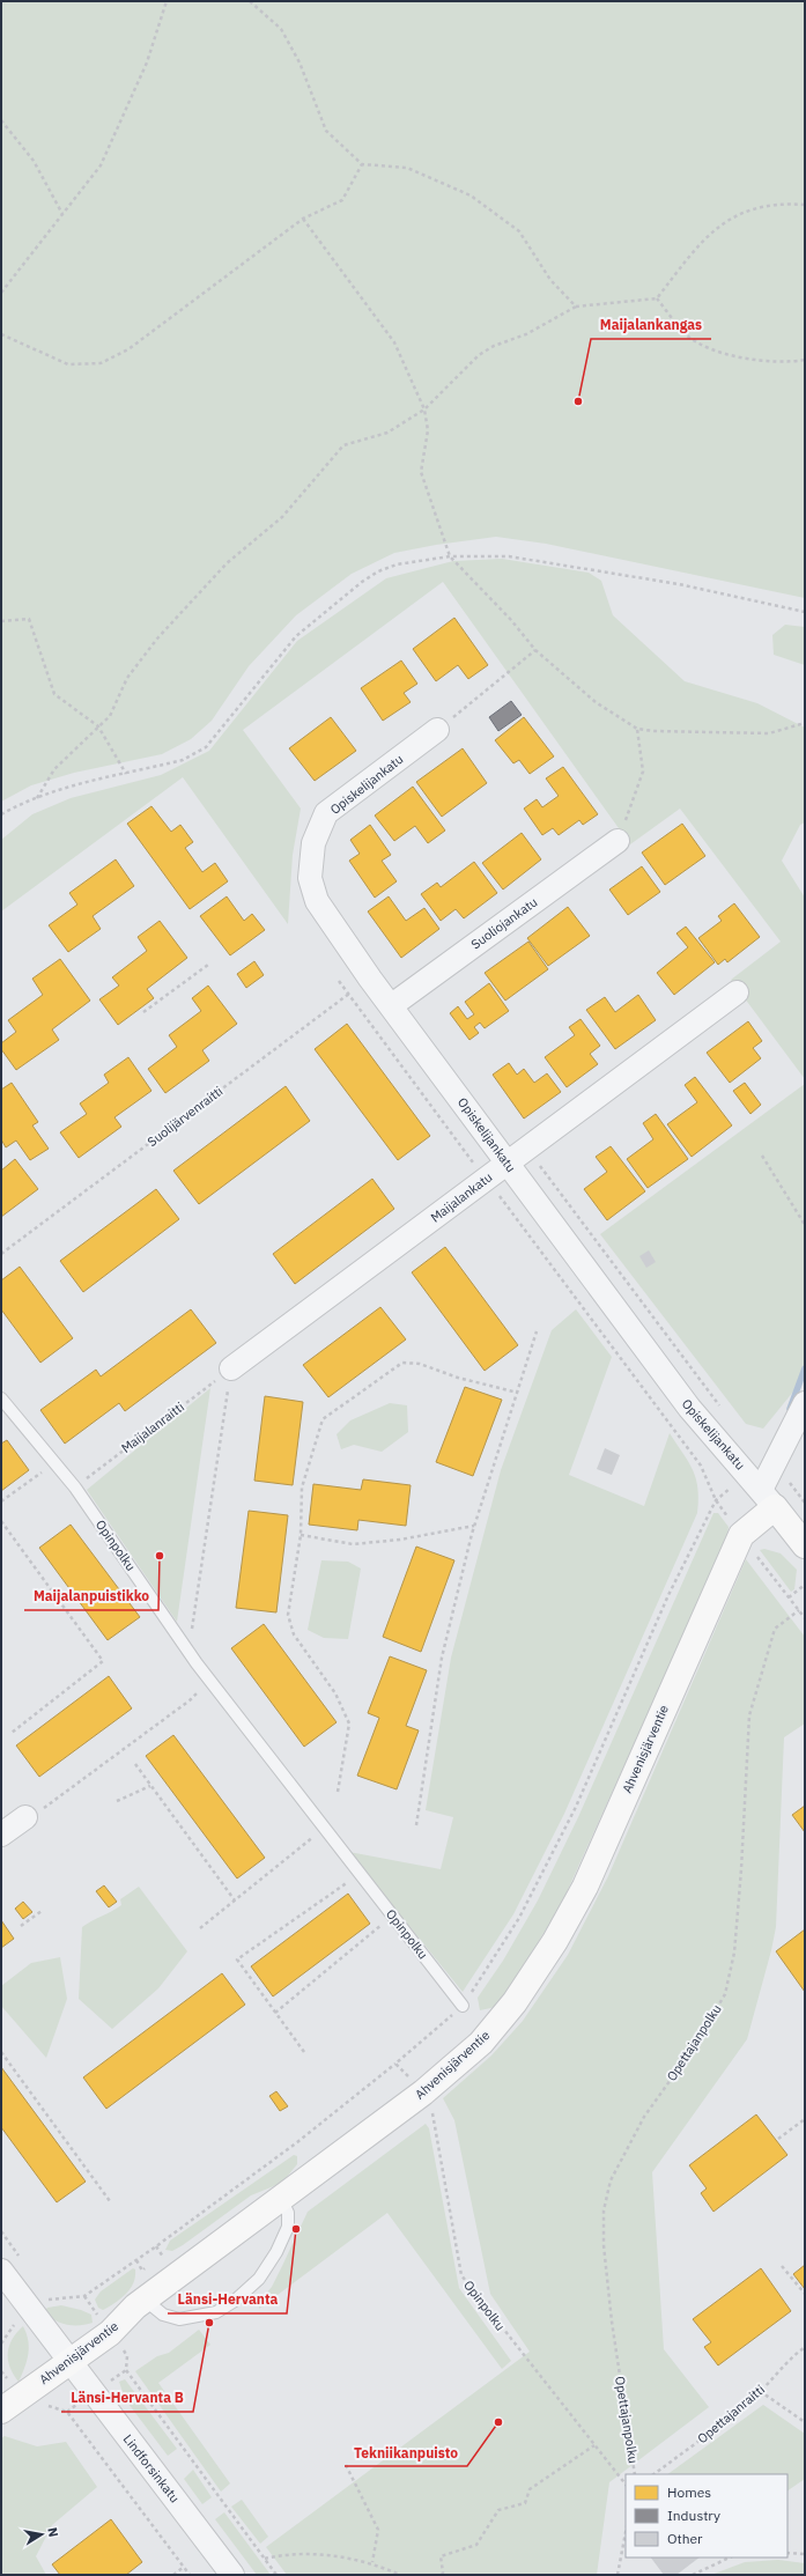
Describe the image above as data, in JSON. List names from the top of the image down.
{
  "streets": {
    "main road": ["Opiskelijankatu", "Ahvenisjärventie"],
    "street": ["Suoliojankatu", "Maijalankatu", "Lindforsinkatu"],
    "lane": ["Opinpolku"],
    "path": [
      "Suolijärvenraitti",
      "Maijalanraitti",
      "Opettajanpolku",
      "Opettajanraitti"
    ]
  },
  "crossings": [
    ["Opiskelijankatu", "Suoliojankatu"],
    ["Opiskelijankatu", "Suolijärvenraitti"],
    ["Opiskelijankatu", "Maijalankatu"],
    ["Opiskelijankatu", "Ahvenisjärventie"],
    ["Maijalankatu", "Maijalanraitti"],
    ["Maijalanraitti", "Opinpolku"],
    ["Opinpolku", "Ahvenisjärventie"],
    ["Ahvenisjärventie", "Lindforsinkatu"]
  ],
  "places": [
    "Maijalankangas",
    "Maijalanpuistikko",
    "Länsi-Hervanta",
    "Länsi-Hervanta B",
    "Tekniikanpuisto"
  ],
  "legend": ["Homes", "Industry", "Other"],
  "north": "right"
}
